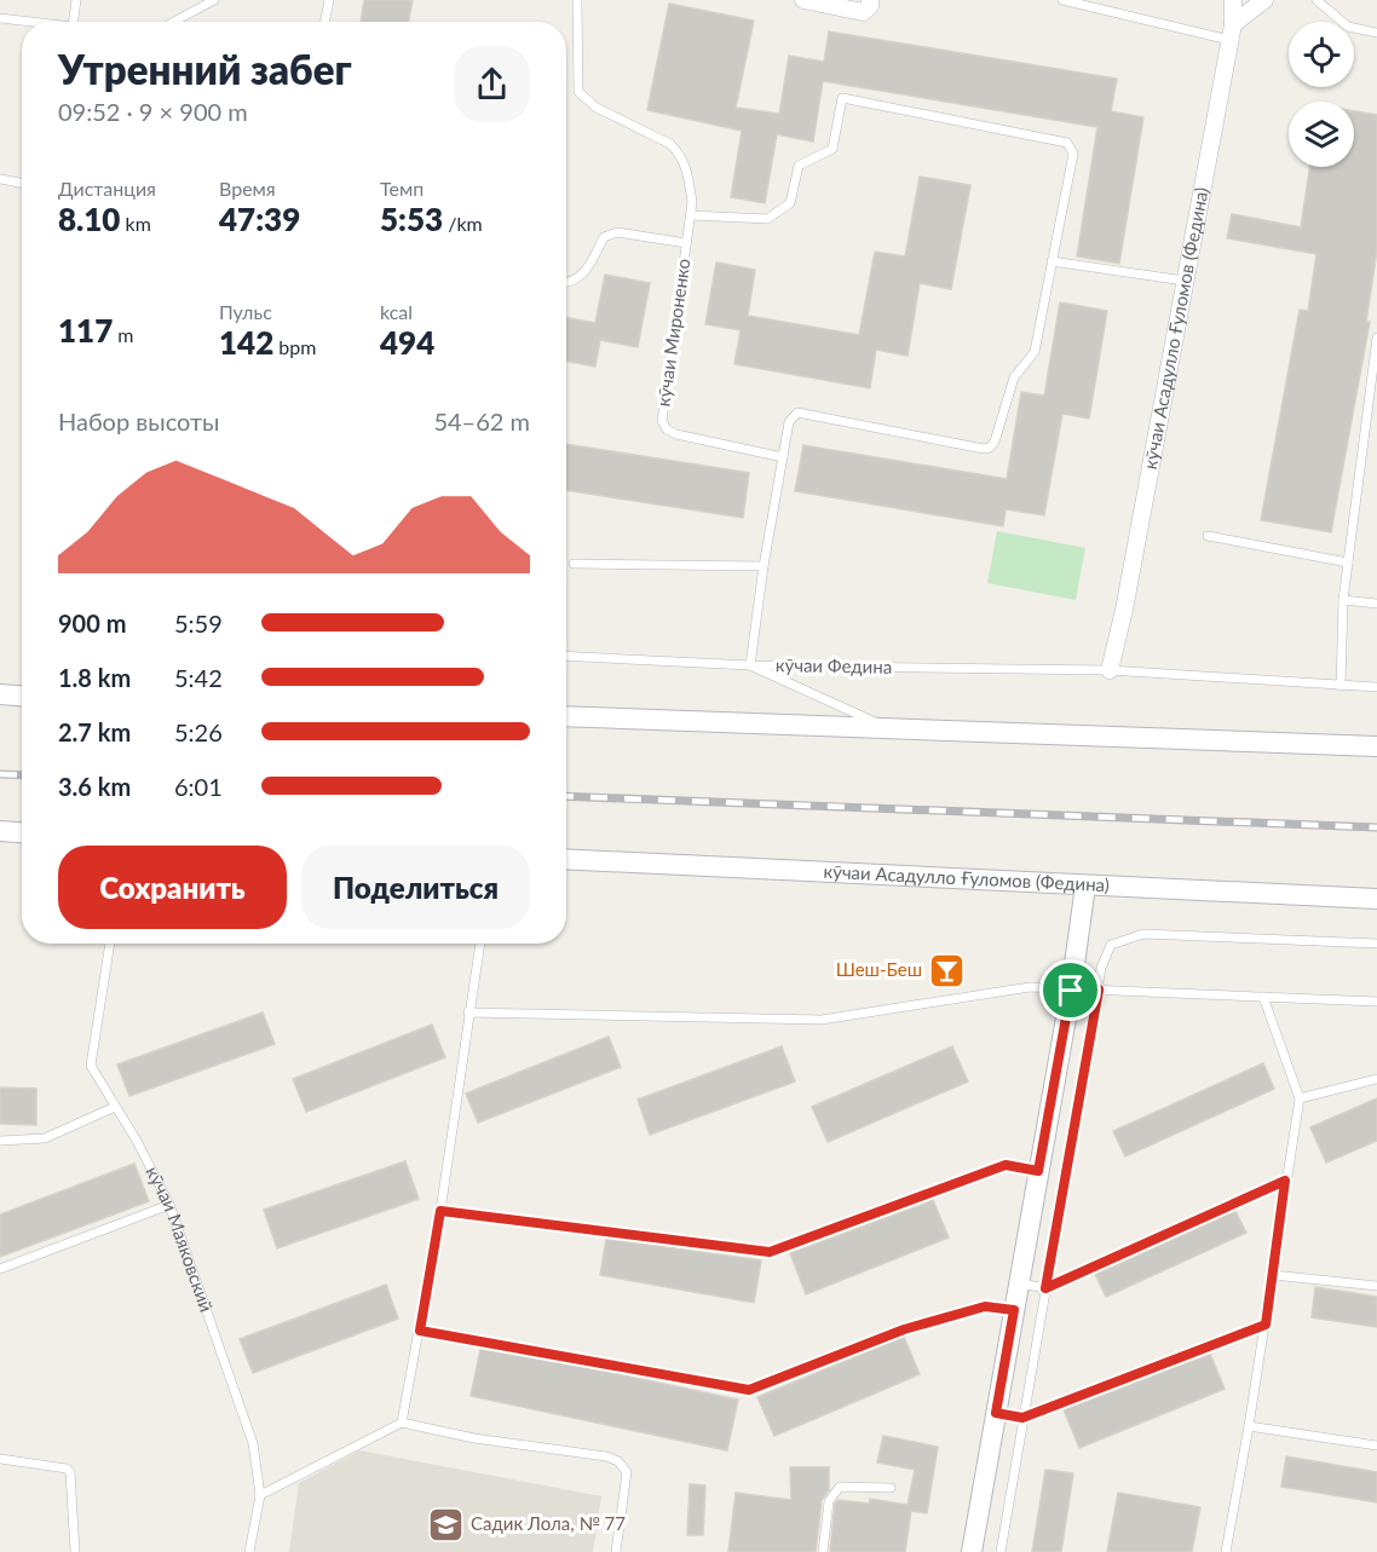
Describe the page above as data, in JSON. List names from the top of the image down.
{
  "streets": {
    "street": ["кӯчаи Асадулло Ғуломов (Федина)"],
    "lane": ["кӯчаи Мироненко", "кӯчаи Федина", "кӯчаи Маяковский"]
  },
  "crossings": [
    ["кӯчаи Асадулло Ғуломов (Федина)", "кӯчаи Федина"]
  ],
  "places": {
    "bar": ["Шеш-Беш"],
    "school or university": ["Садик Лола, № 77"]
  },
  "page": {
    "heading": ["Утренний забег", "09:52 · 9 × 900 m"],
    "stats": [
      ["Дистанция", "8.10 km"],
      ["Время", "47:39"],
      ["Темп", "5:53 /km"],
      ["117 m"],
      ["Пульс", "142 bpm"],
      ["kcal", "494"]
    ],
    "chart": ["Набор высоты", "54–62 m"],
    "list": [
      {
        "name": "900 m",
        "note": "5:59"
      },
      {
        "name": "1.8 km",
        "note": "5:42"
      },
      {
        "name": "2.7 km",
        "note": "5:26"
      },
      {
        "name": "3.6 km",
        "note": "6:01"
      }
    ],
    "buttons": ["Сохранить", "Поделиться"]
  }
}
